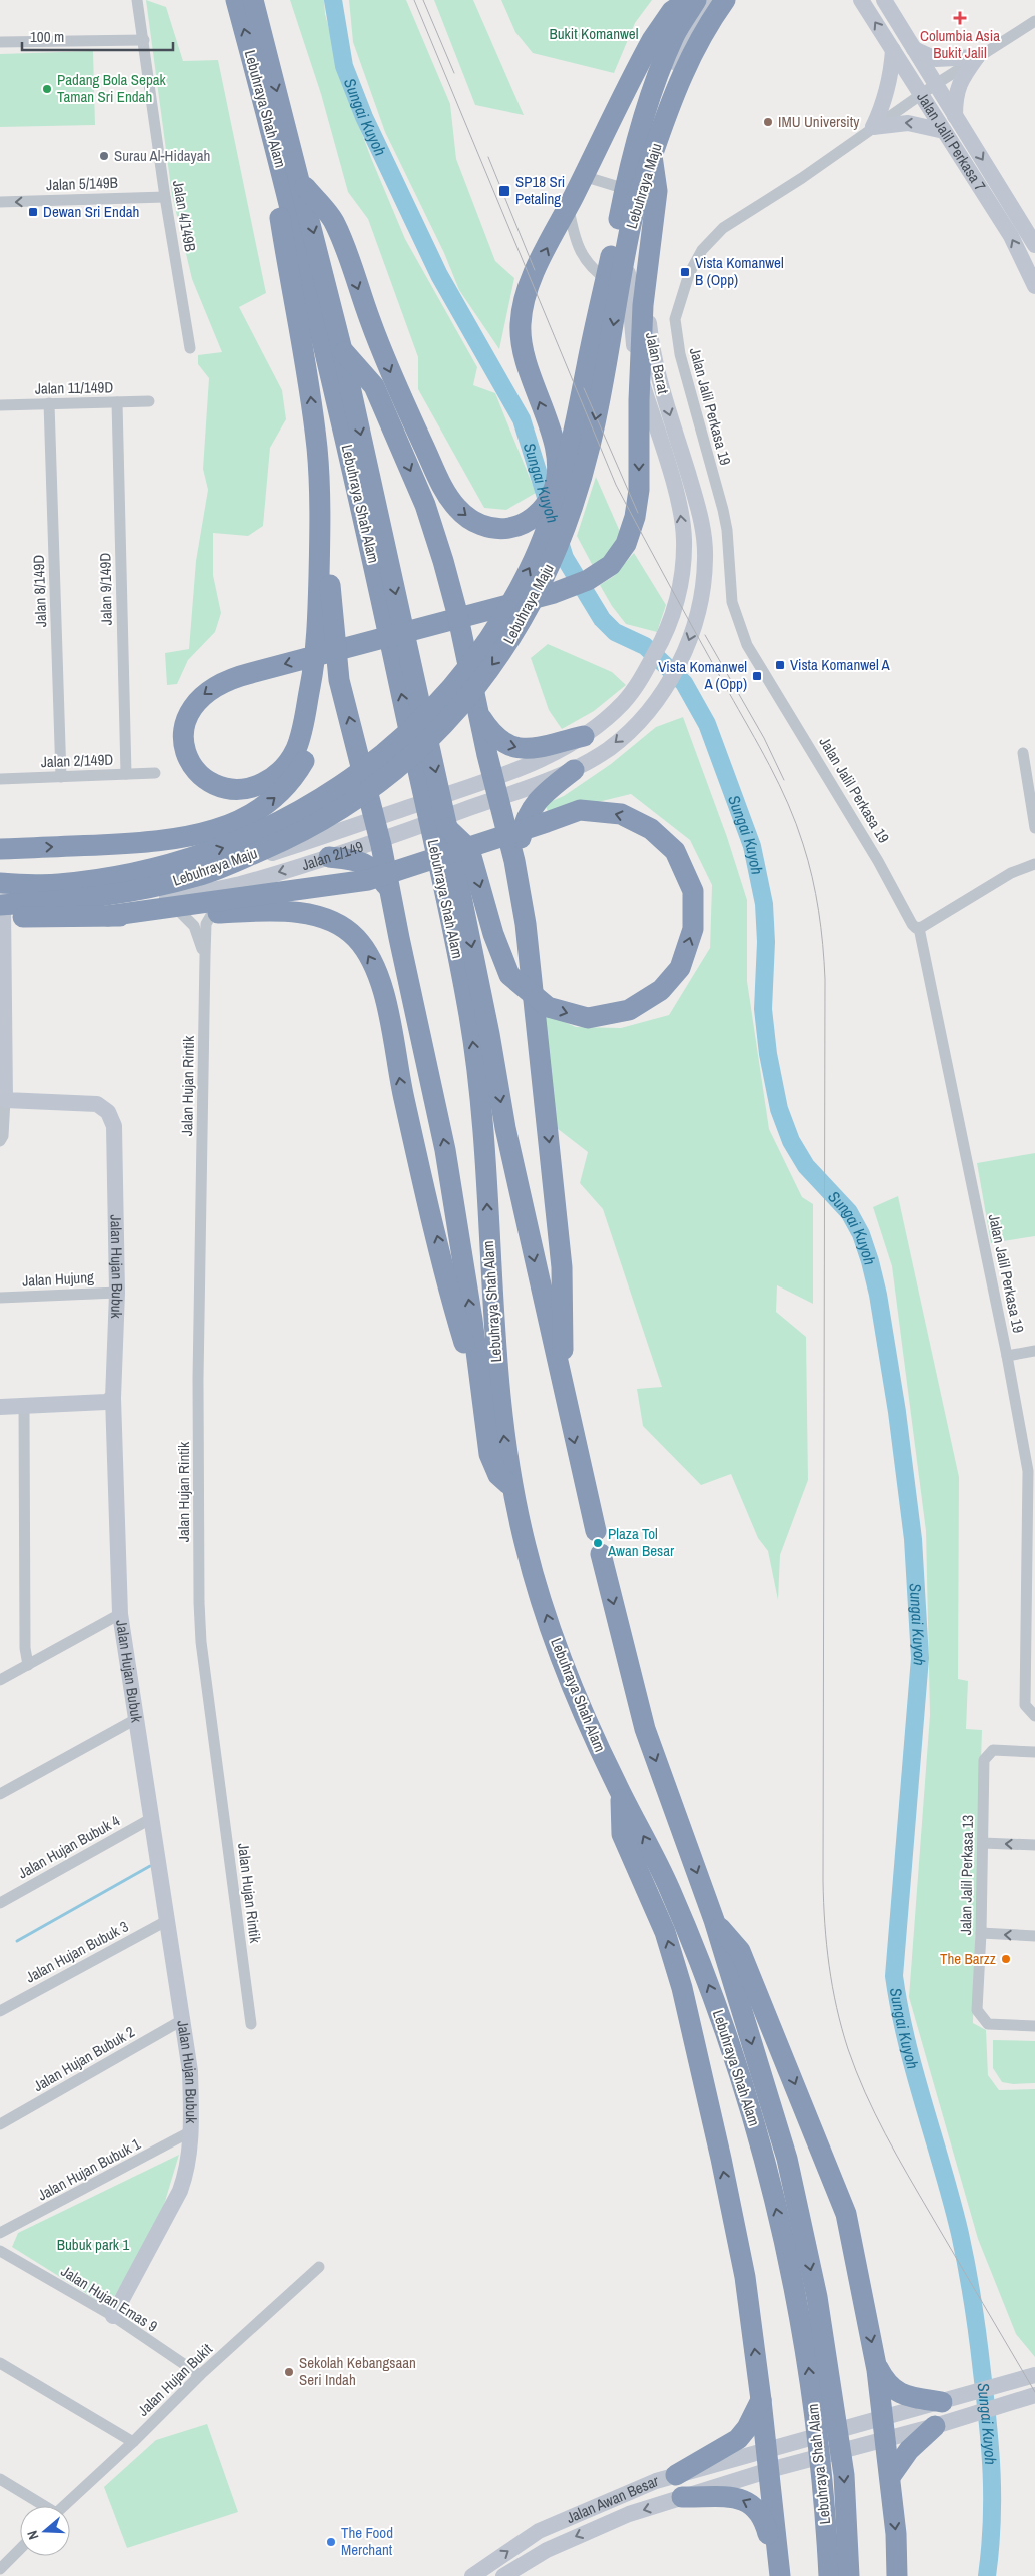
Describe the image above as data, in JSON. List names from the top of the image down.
{
  "streets": {
    "highway": ["Lebuhraya Shah Alam", "Lebuhraya Maju"],
    "main road": [
      "Jalan Jalil Perkasa 7",
      "Jalan Barat",
      "Jalan 2/149",
      "Jalan Hujan Bubuk",
      "Jalan Awan Besar"
    ],
    "street": [
      "Jalan 5/149B",
      "Jalan 4/149B",
      "Jalan 11/149D",
      "Jalan Jalil Perkasa 19",
      "Jalan 9/149D",
      "Jalan 8/149D",
      "Jalan 2/149D",
      "Jalan Hujan Rintik",
      "Jalan Hujung",
      "Jalan Hujan Bubuk 4",
      "Jalan Jalil Perkasa 13",
      "Jalan Hujan Bubuk 3",
      "Jalan Hujan Bubuk 2",
      "Jalan Hujan Bubuk 1",
      "Jalan Hujan Emas 9",
      "Jalan Hujan Bukit"
    ]
  },
  "crossings": [
    ["Jalan Jalil Perkasa 7", "Jalan Jalil Perkasa 19"],
    ["Jalan 5/149B", "Jalan 4/149B"],
    ["Lebuhraya Maju", "Jalan Barat"],
    ["Lebuhraya Maju", "Jalan 2/149"],
    ["Jalan Barat", "Jalan 2/149"],
    ["Jalan 11/149D", "Jalan 9/149D"],
    ["Jalan 11/149D", "Jalan 8/149D"],
    ["Jalan 9/149D", "Jalan 2/149D"],
    ["Jalan 8/149D", "Jalan 2/149D"],
    ["Jalan 2/149", "Jalan Hujan Rintik"],
    ["Jalan Hujan Bubuk", "Jalan Hujung"],
    ["Jalan Hujan Bubuk", "Jalan Hujan Bubuk 4"],
    ["Jalan Hujan Bubuk", "Jalan Hujan Bubuk 3"],
    ["Jalan Hujan Bubuk", "Jalan Hujan Bubuk 2"],
    ["Jalan Hujan Bubuk", "Jalan Hujan Bubuk 1"],
    ["Jalan Hujan Bubuk", "Jalan Hujan Emas 9"],
    ["Jalan Hujan Emas 9", "Jalan Hujan Bukit"]
  ],
  "one_way": ["Jalan 5/149B"],
  "water": ["Sungai Kuyoh"],
  "parks": ["Bukit Komanwel", "Bubuk park 1"],
  "places": {
    "health": ["Columbia Asia Bukit Jalil"],
    "other": [
      "Padang Bola Sepak Taman Sri Endah",
      "IMU University",
      "Surau Al-Hidayah",
      "Plaza Tol Awan Besar",
      "The Barzz",
      "Sekolah Kebangsaan Seri Indah",
      "The Food Merchant"
    ],
    "transit": [
      "SP18 Sri Petaling",
      "Dewan Sri Endah",
      "Vista Komanwel B (Opp)",
      "Vista Komanwel A",
      "Vista Komanwel A (Opp)"
    ]
  },
  "scale_bar": "100 m",
  "north": "left"
}
